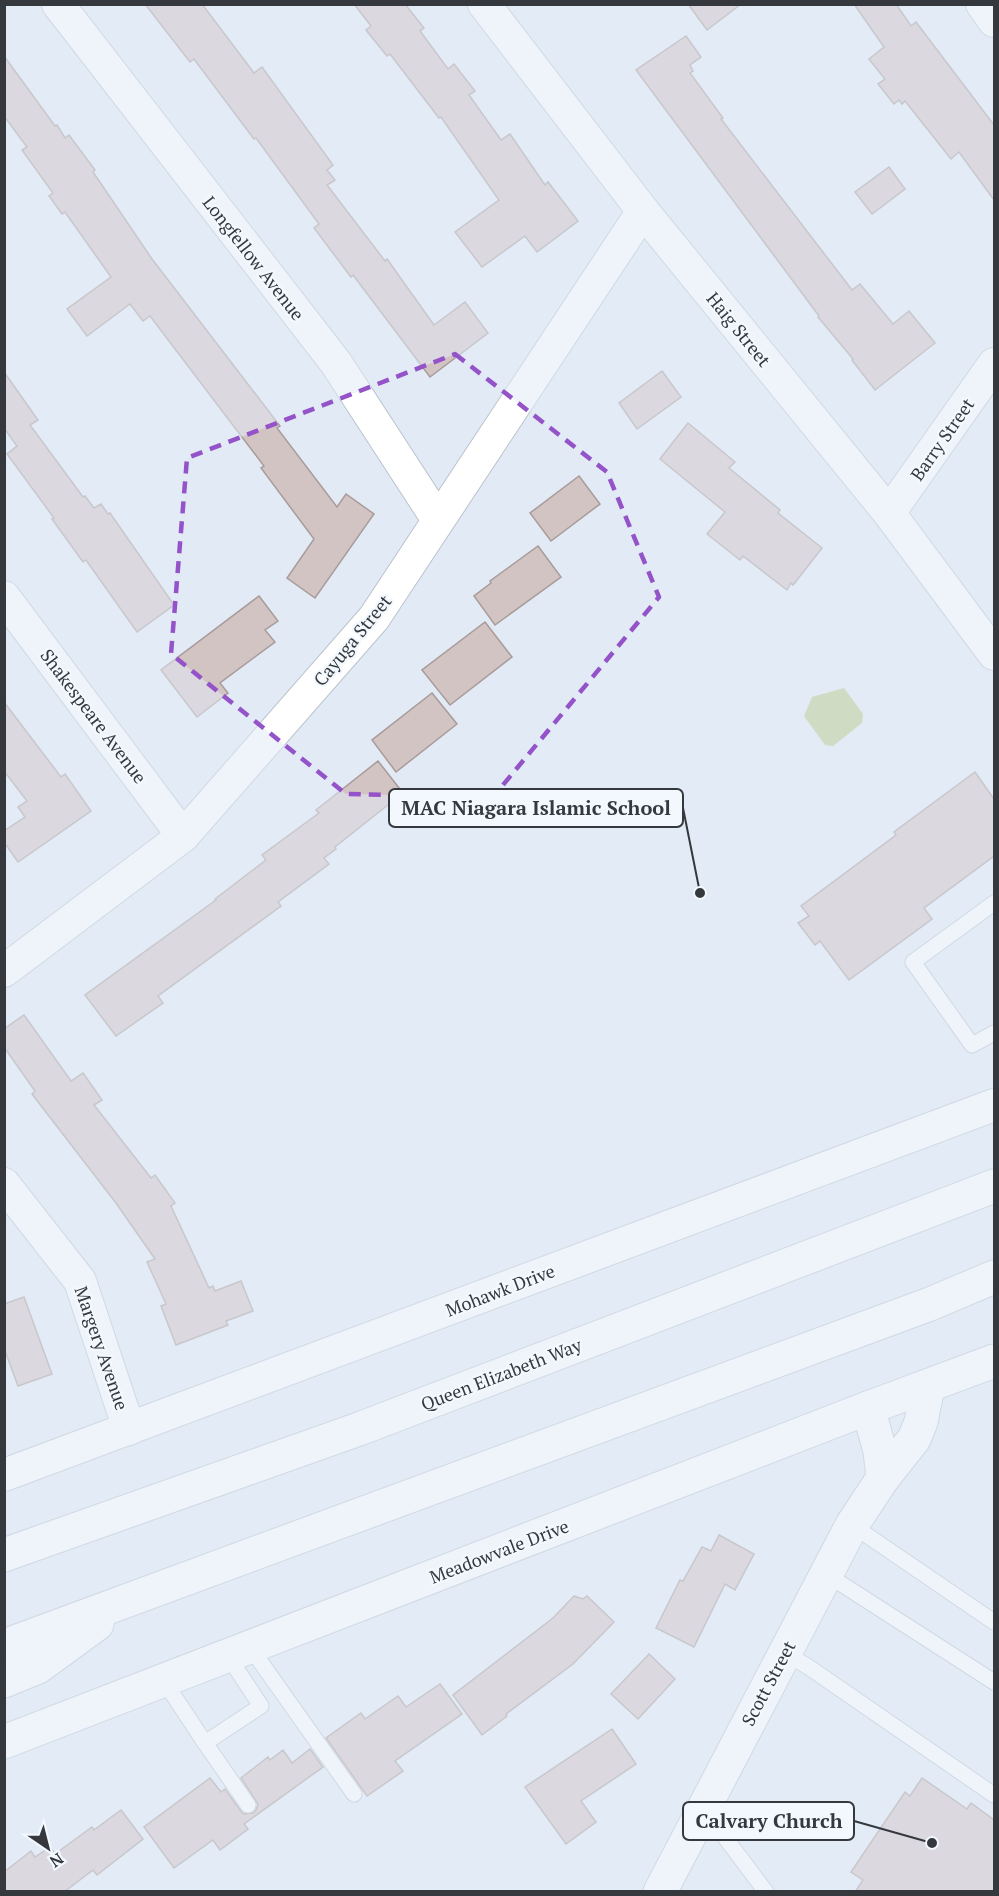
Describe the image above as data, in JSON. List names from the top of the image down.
{
  "streets": {
    "main road": ["Queen Elizabeth Way", "Meadowvale Drive", "Scott Street"],
    "street": [
      "Longfellow Avenue",
      "Haig Street",
      "Barry Street",
      "Cayuga Street",
      "Shakespeare Avenue",
      "Mohawk Drive",
      "Margery Avenue"
    ]
  },
  "crossings": [
    ["Longfellow Avenue", "Cayuga Street"],
    ["Haig Street", "Barry Street"],
    ["Haig Street", "Cayuga Street"],
    ["Cayuga Street", "Shakespeare Avenue"],
    ["Mohawk Drive", "Margery Avenue"],
    ["Meadowvale Drive", "Scott Street"]
  ],
  "places": ["MAC Niagara Islamic School", "Calvary Church"],
  "north": "bottom right"
}
